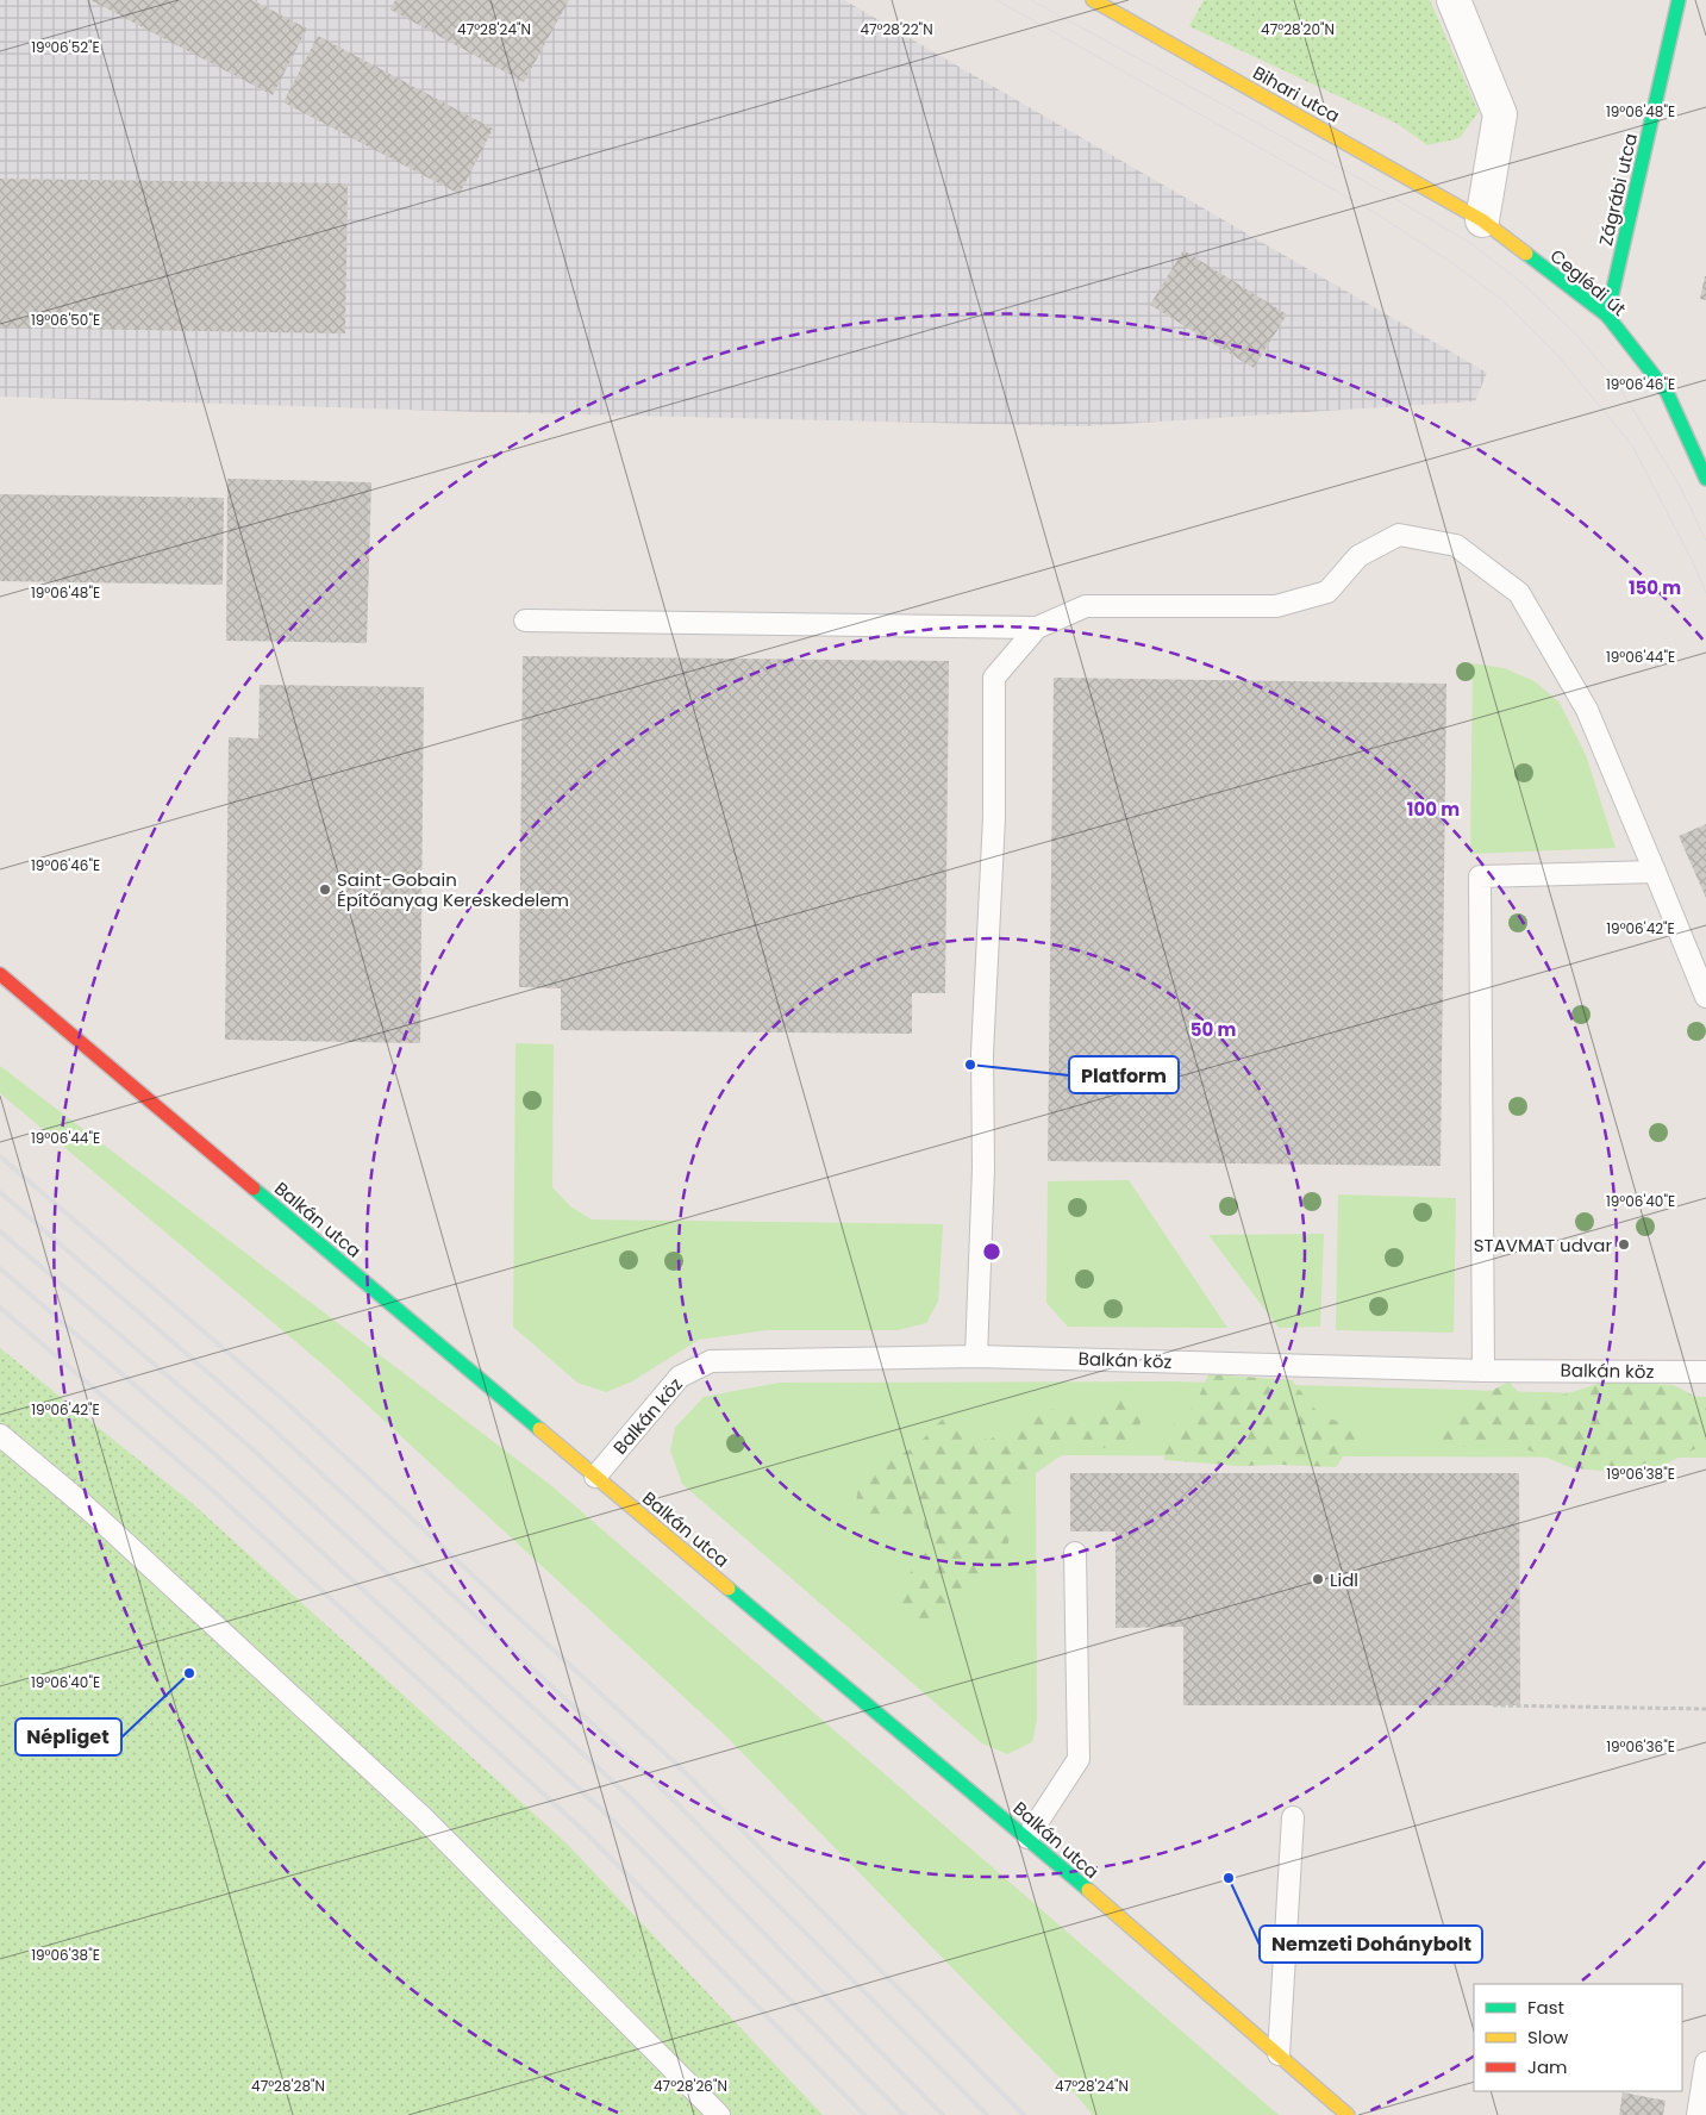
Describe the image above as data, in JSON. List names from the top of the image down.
{
  "streets": {
    "street": [
      "Bihari utca",
      "Zágrábi utca",
      "Ceglédi út",
      "Balkán utca"
    ],
    "lane": ["Balkán köz"]
  },
  "crossings": [
    ["Bihari utca", "Ceglédi út"],
    ["Zágrábi utca", "Ceglédi út"],
    ["Balkán utca", "Balkán köz"]
  ],
  "places": [
    "Saint-Gobain Építőanyag Kereskedelem",
    "Platform",
    "STAVMAT udvar",
    "Lidl",
    "Népliget",
    "Nemzeti Dohánybolt"
  ],
  "legend": ["Fast", "Slow", "Jam"],
  "coordinates": [
    "47°28'24\"N",
    "47°28'22\"N",
    "47°28'20\"N",
    "19°06'52\"E",
    "19°06'48\"E",
    "19°06'50\"E",
    "19°06'46\"E",
    "19°06'44\"E",
    "19°06'42\"E",
    "19°06'40\"E",
    "19°06'38\"E",
    "19°06'36\"E",
    "47°28'28\"N",
    "47°28'26\"N"
  ],
  "rings": ["150 m", "100 m", "50 m"]
}
